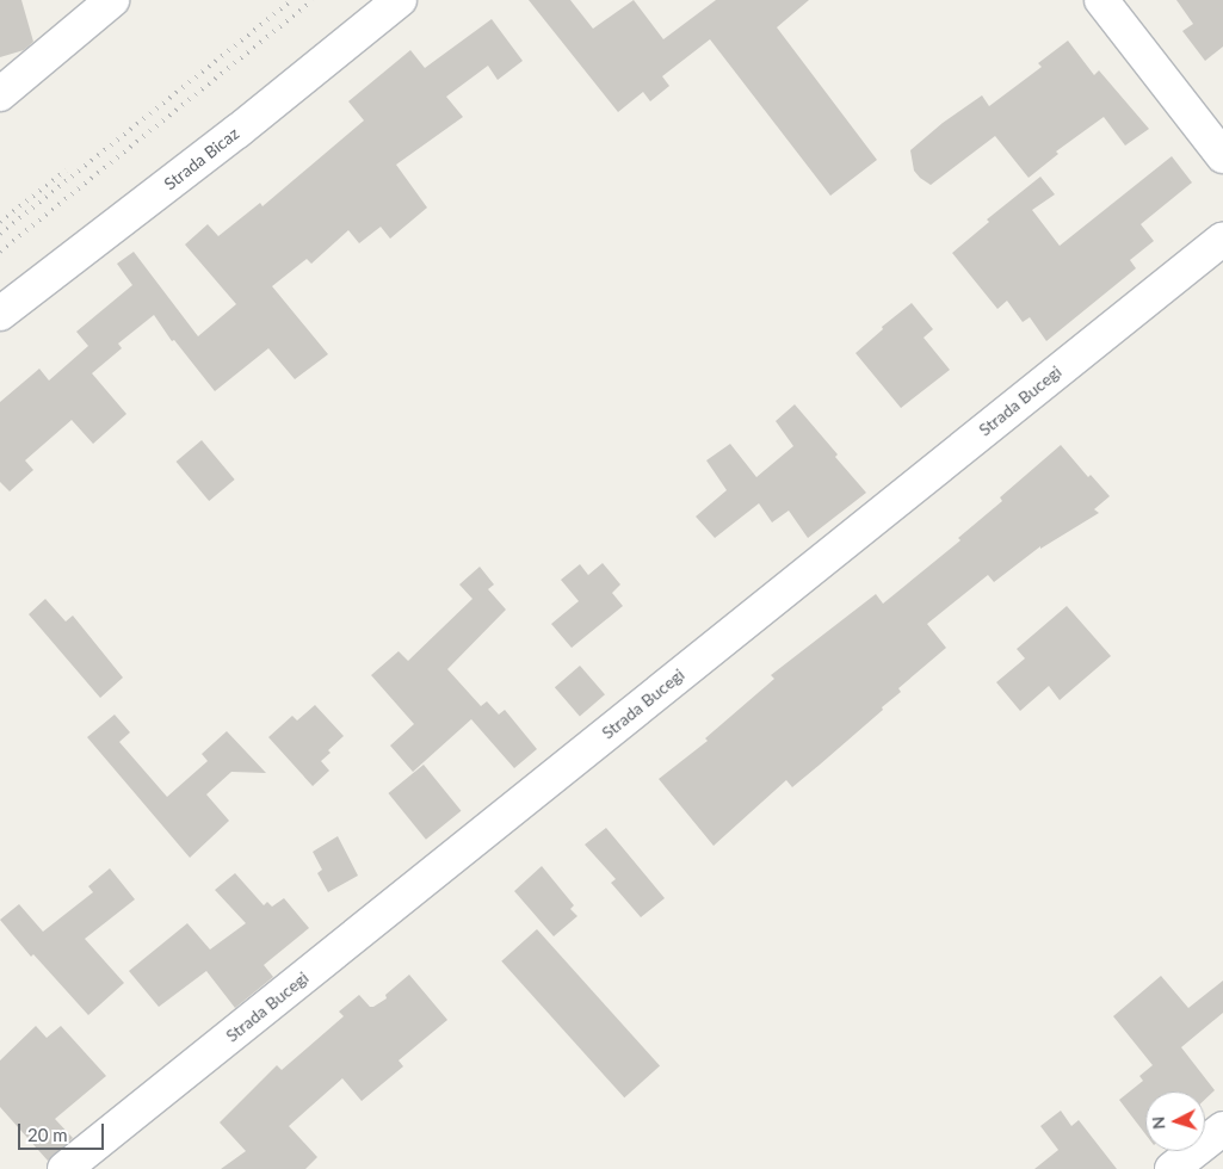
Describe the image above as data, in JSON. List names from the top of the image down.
{
  "streets": {
    "street": ["Strada Bicaz", "Strada Bucegi"]
  },
  "scale_bar": "20 m",
  "north": "left"
}
